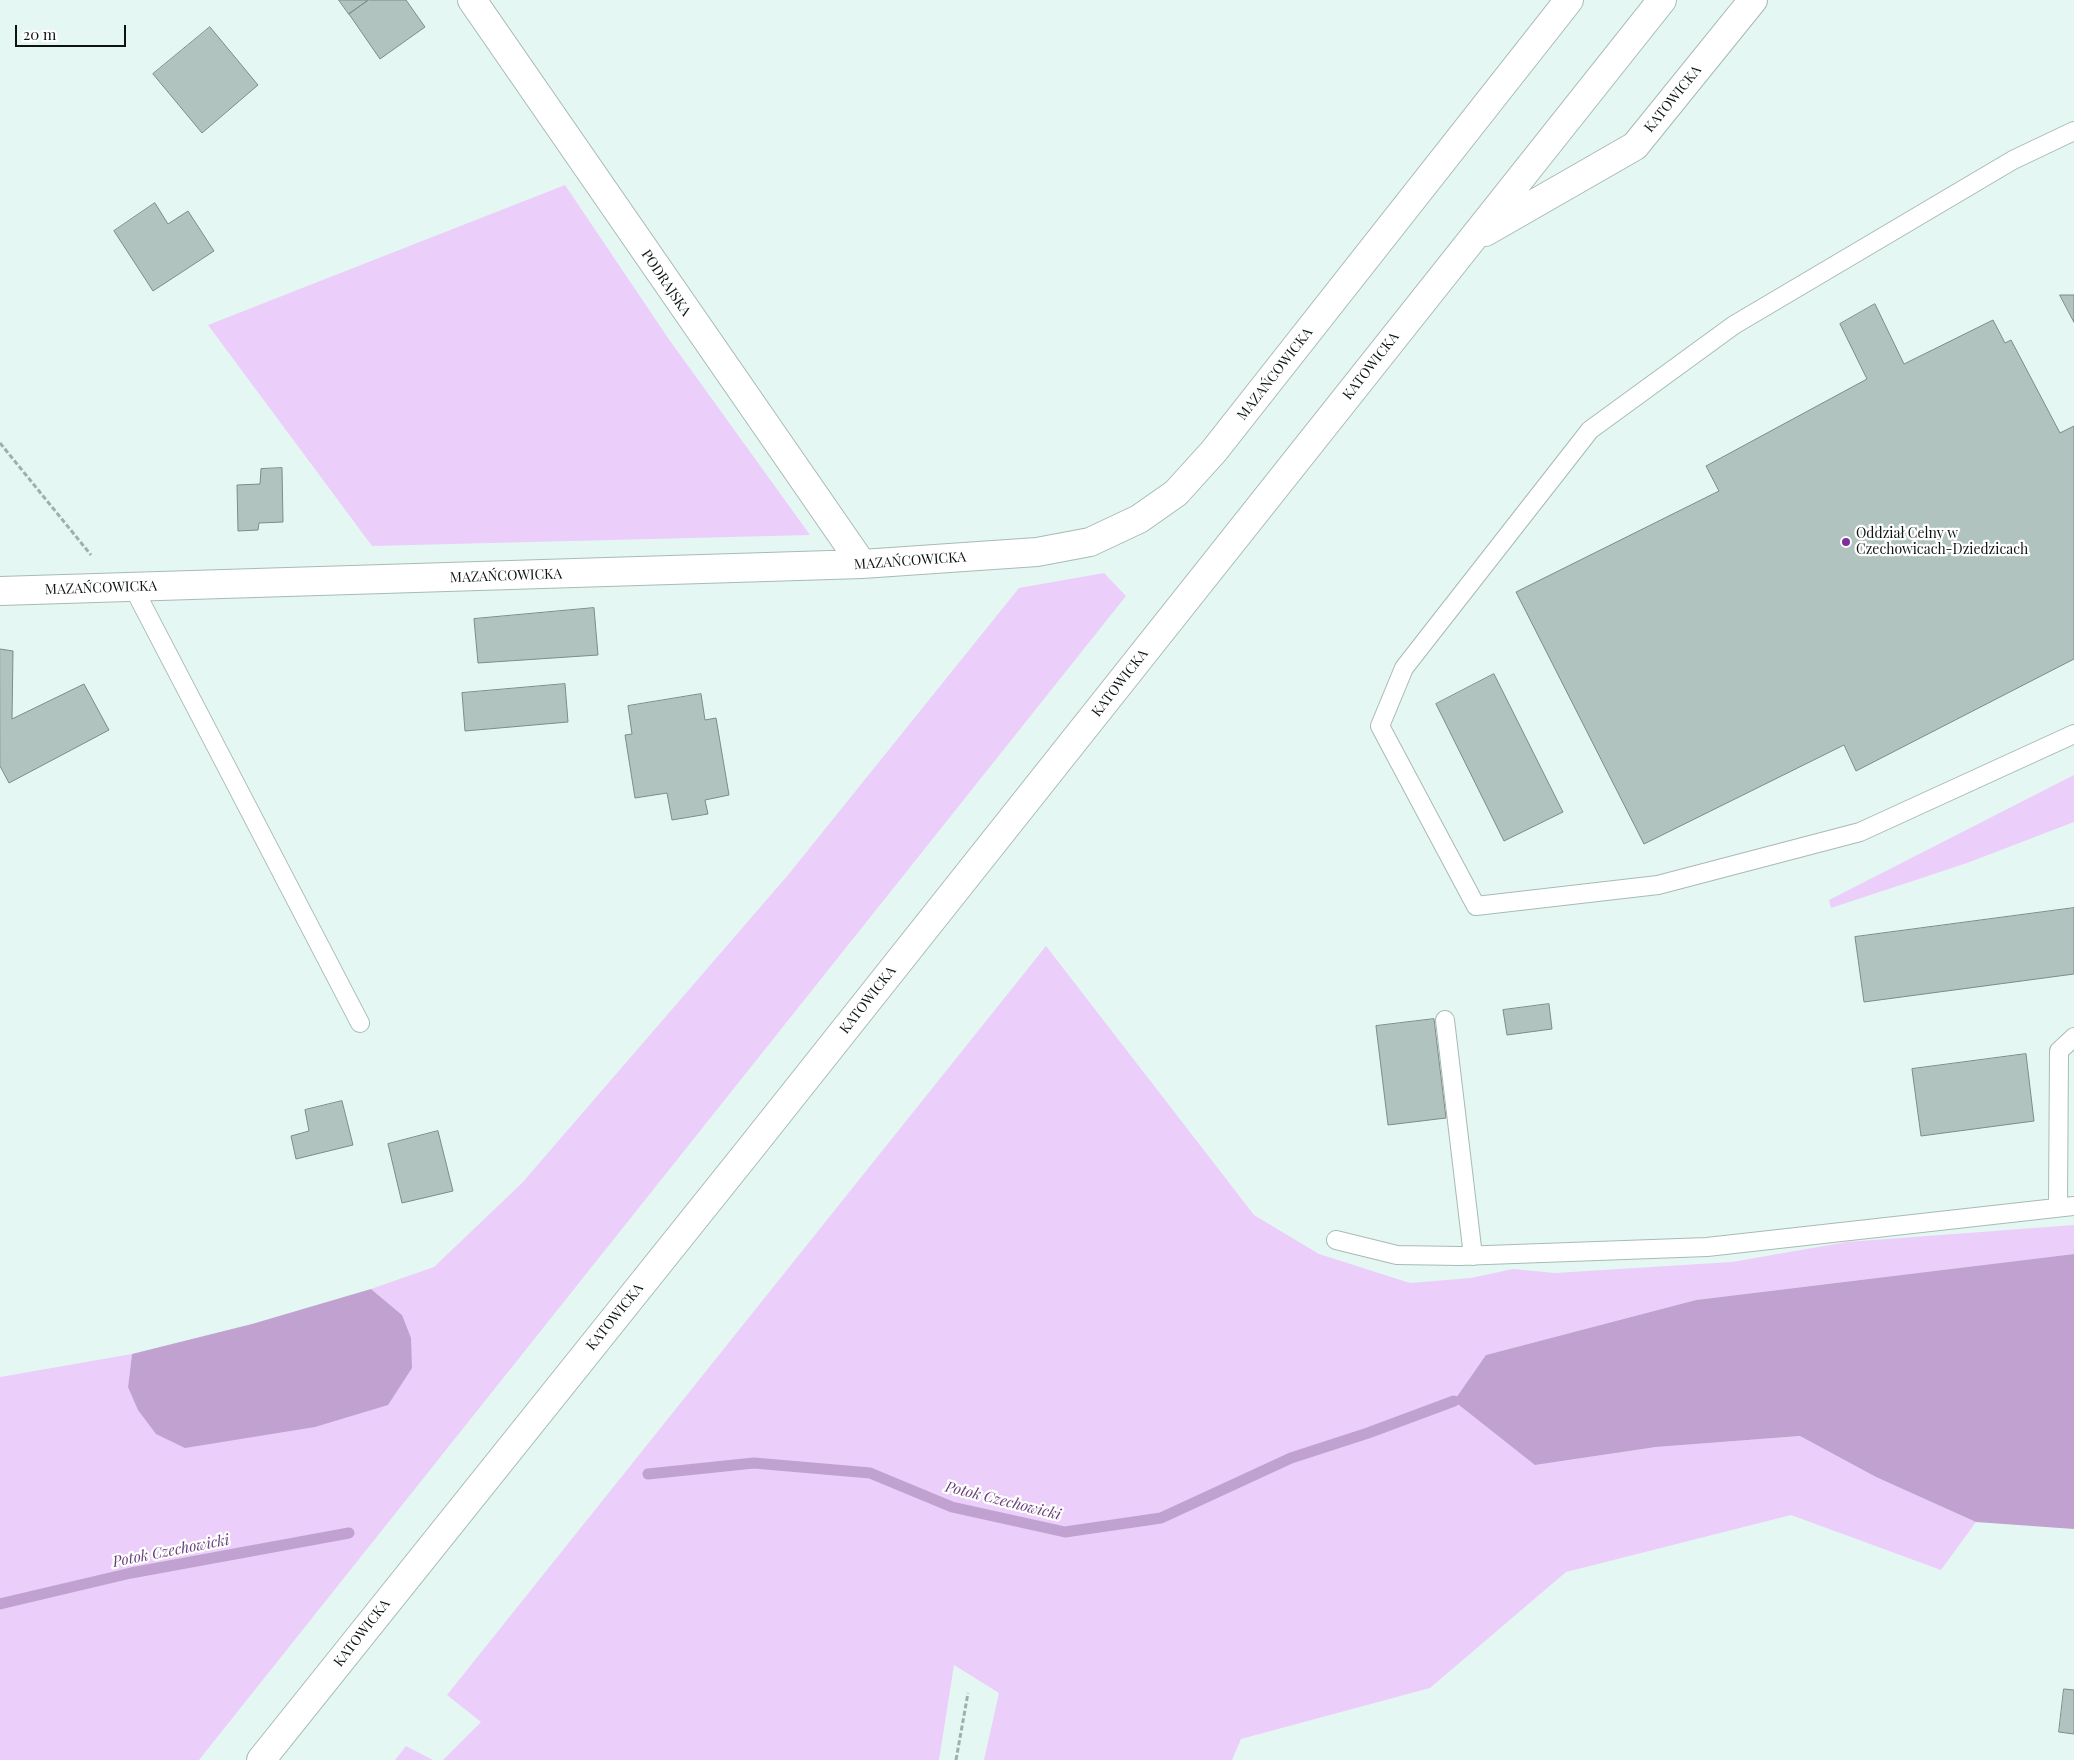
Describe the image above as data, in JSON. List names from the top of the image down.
{
  "streets": {
    "main road": ["KATOWICKA", "PODRAJSKA", "MAZAŃCOWICKA"]
  },
  "crossings": [
    ["PODRAJSKA", "MAZAŃCOWICKA"]
  ],
  "water": ["Potok Czechowicki"],
  "places": ["Oddział Celny w Czechowicach-Dziedzicach"],
  "scale_bar": "20 m"
}
